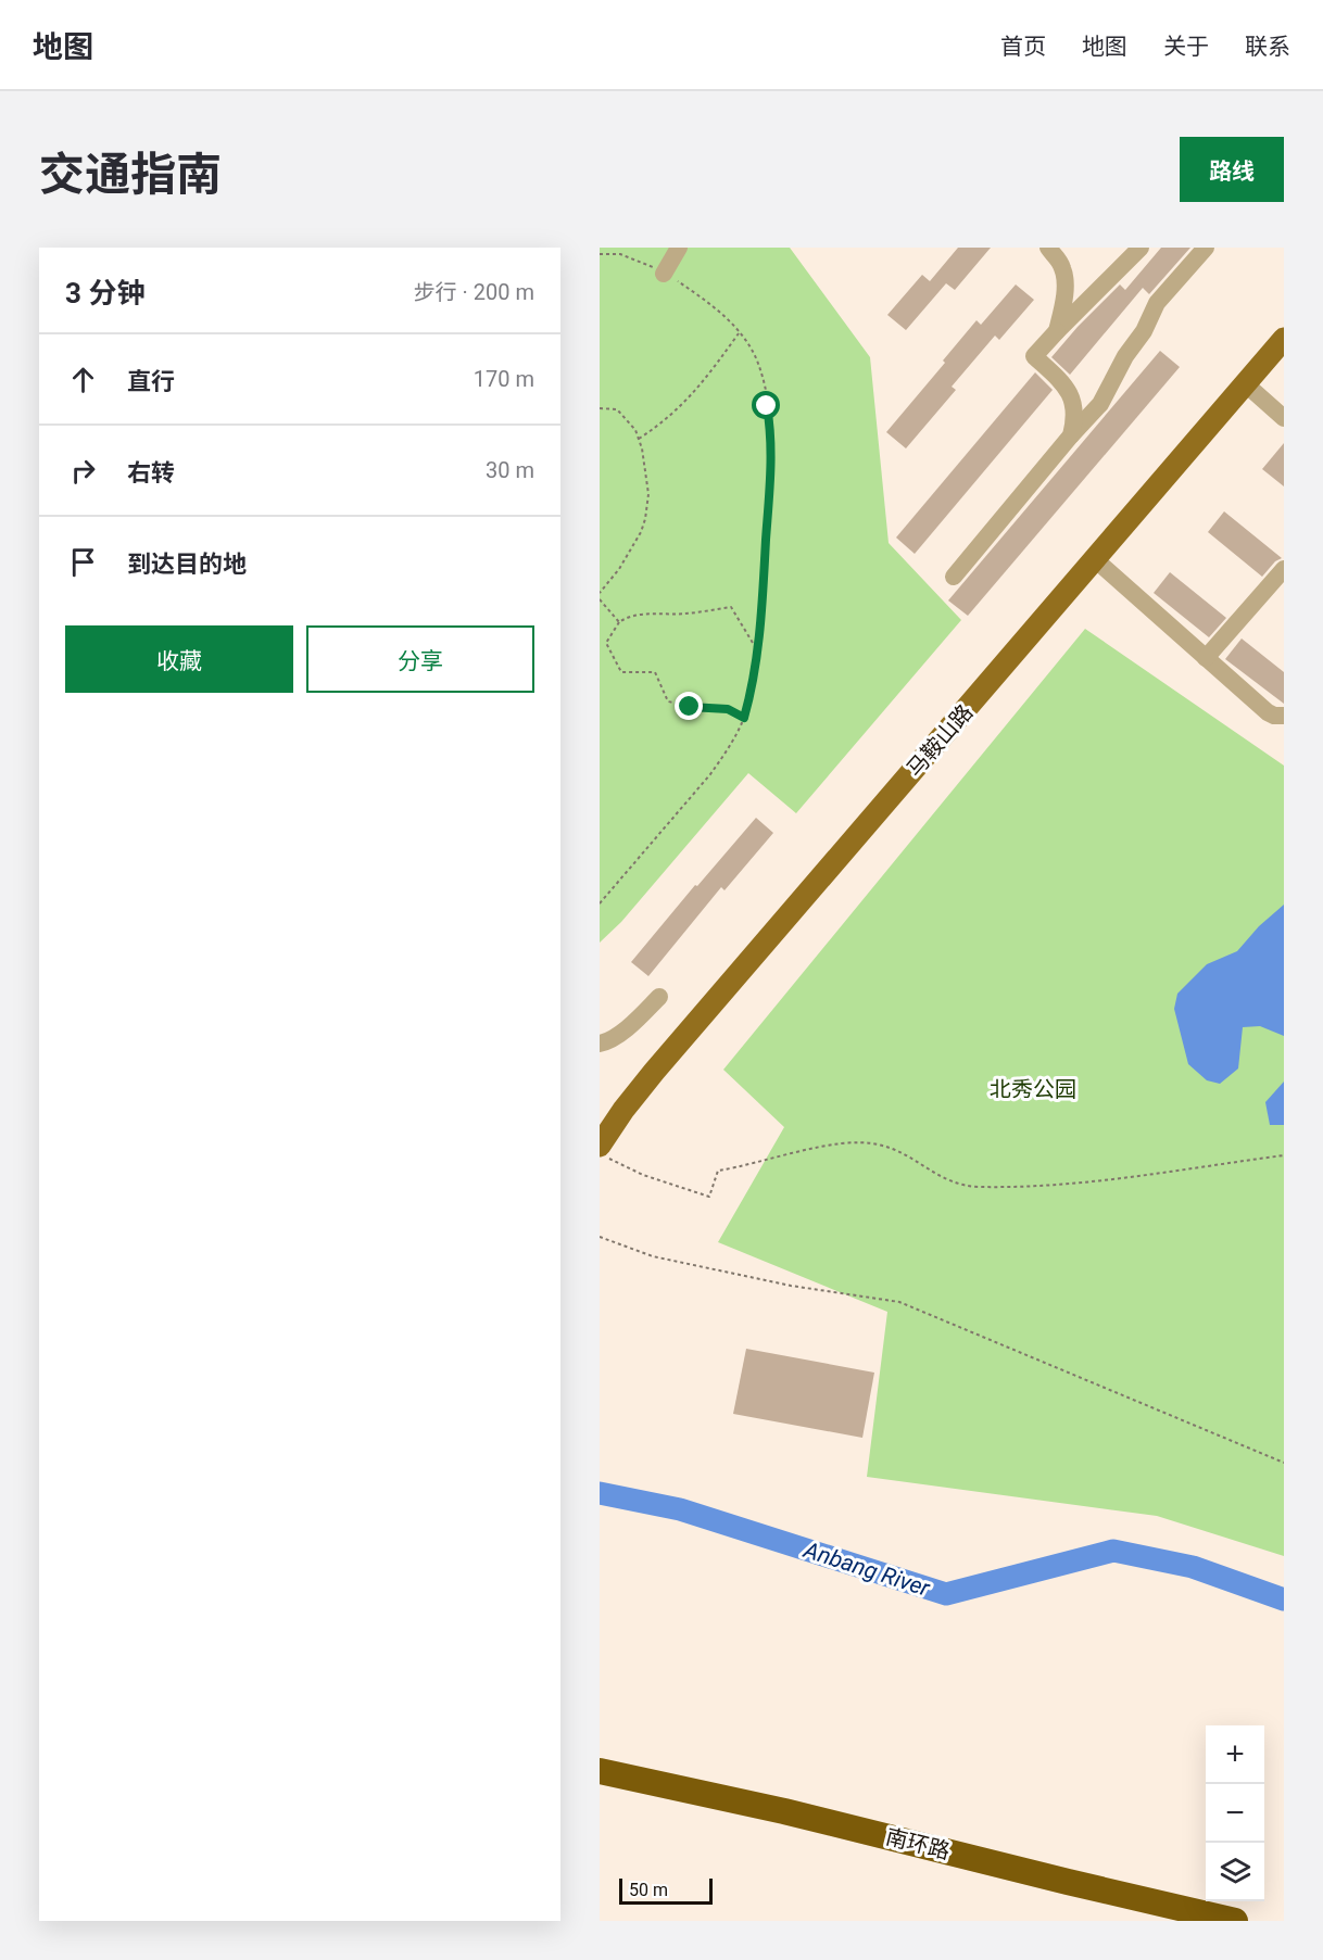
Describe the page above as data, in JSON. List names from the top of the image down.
{
  "streets": {
    "highway": ["南环路"],
    "main road": ["马鞍山路"]
  },
  "water": ["Anbang River"],
  "parks": ["北秀公园"],
  "scale_bar": "50 m",
  "page": {
    "header": "地图",
    "nav": [
      "首页",
      "地图",
      "关于",
      "联系"
    ],
    "title": "交通指南",
    "buttons": [
      "路线",
      ["收藏", "分享"]
    ],
    "heading": ["3 分钟", "步行 · 200 m"],
    "list": [
      ["直行", "170 m"],
      ["右转", "30 m"],
      "到达目的地"
    ],
    "map_buttons": ["+", "−"],
    "scale": "50 m"
  }
}
